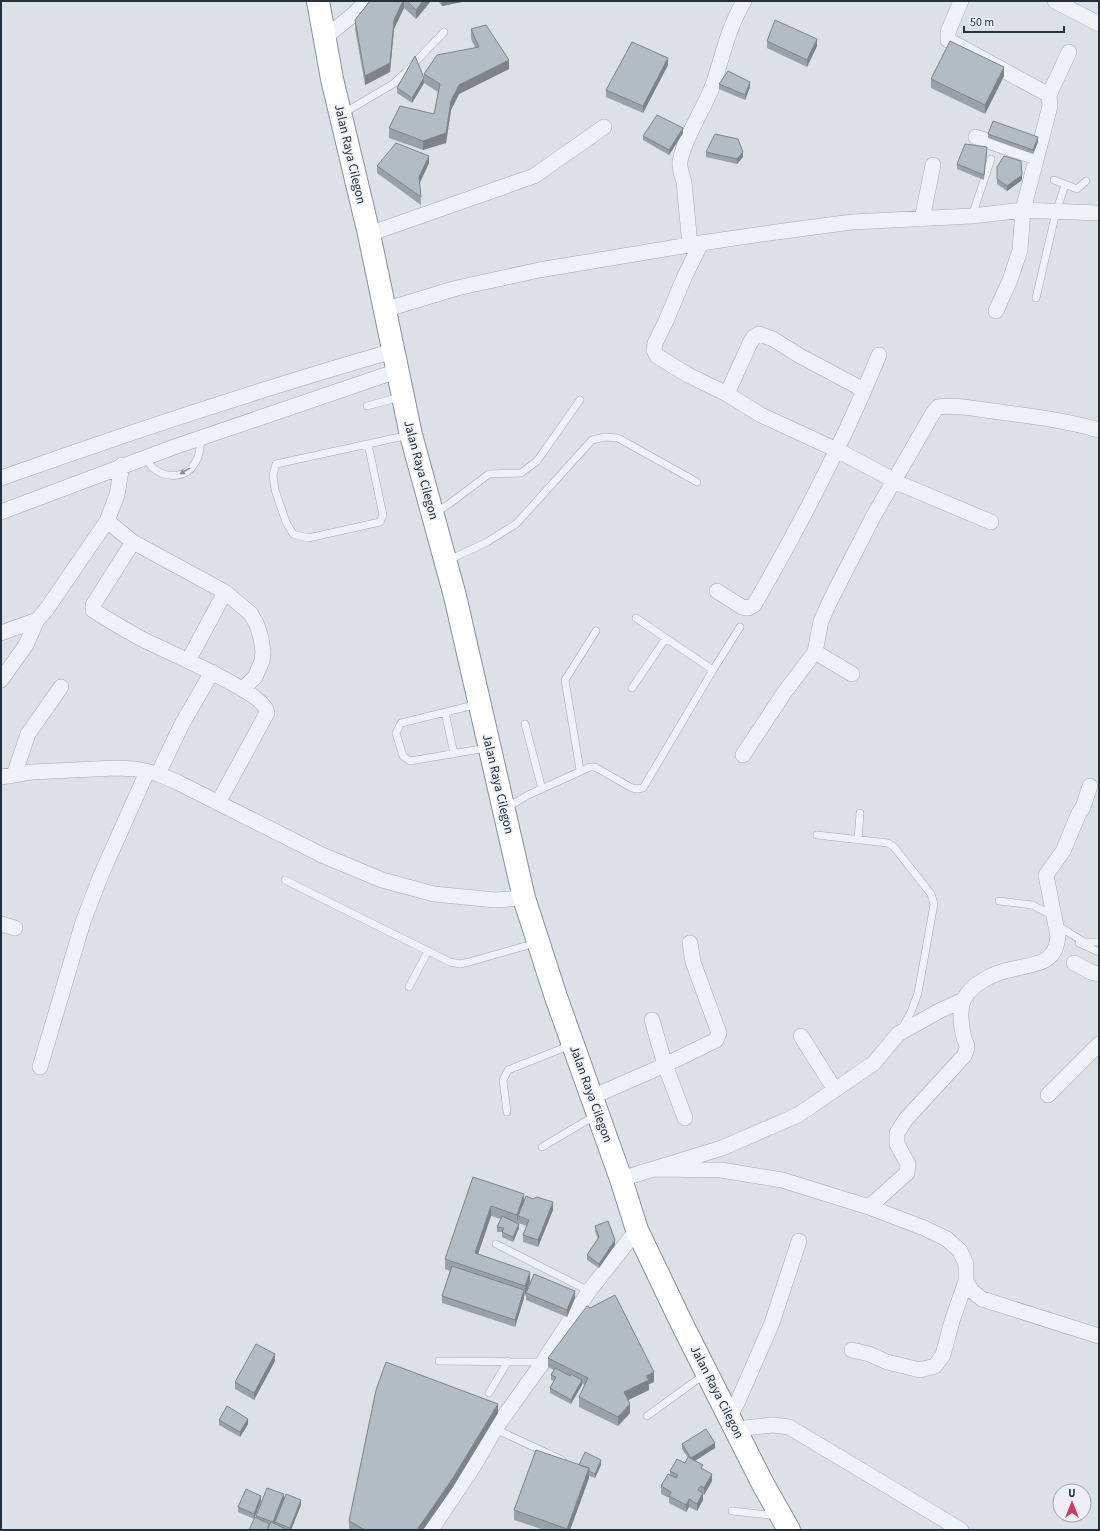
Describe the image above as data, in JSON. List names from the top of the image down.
{
  "streets": {
    "highway": ["Jalan Raya Cilegon"]
  },
  "scale_bar": "50 m",
  "north": "top"
}
